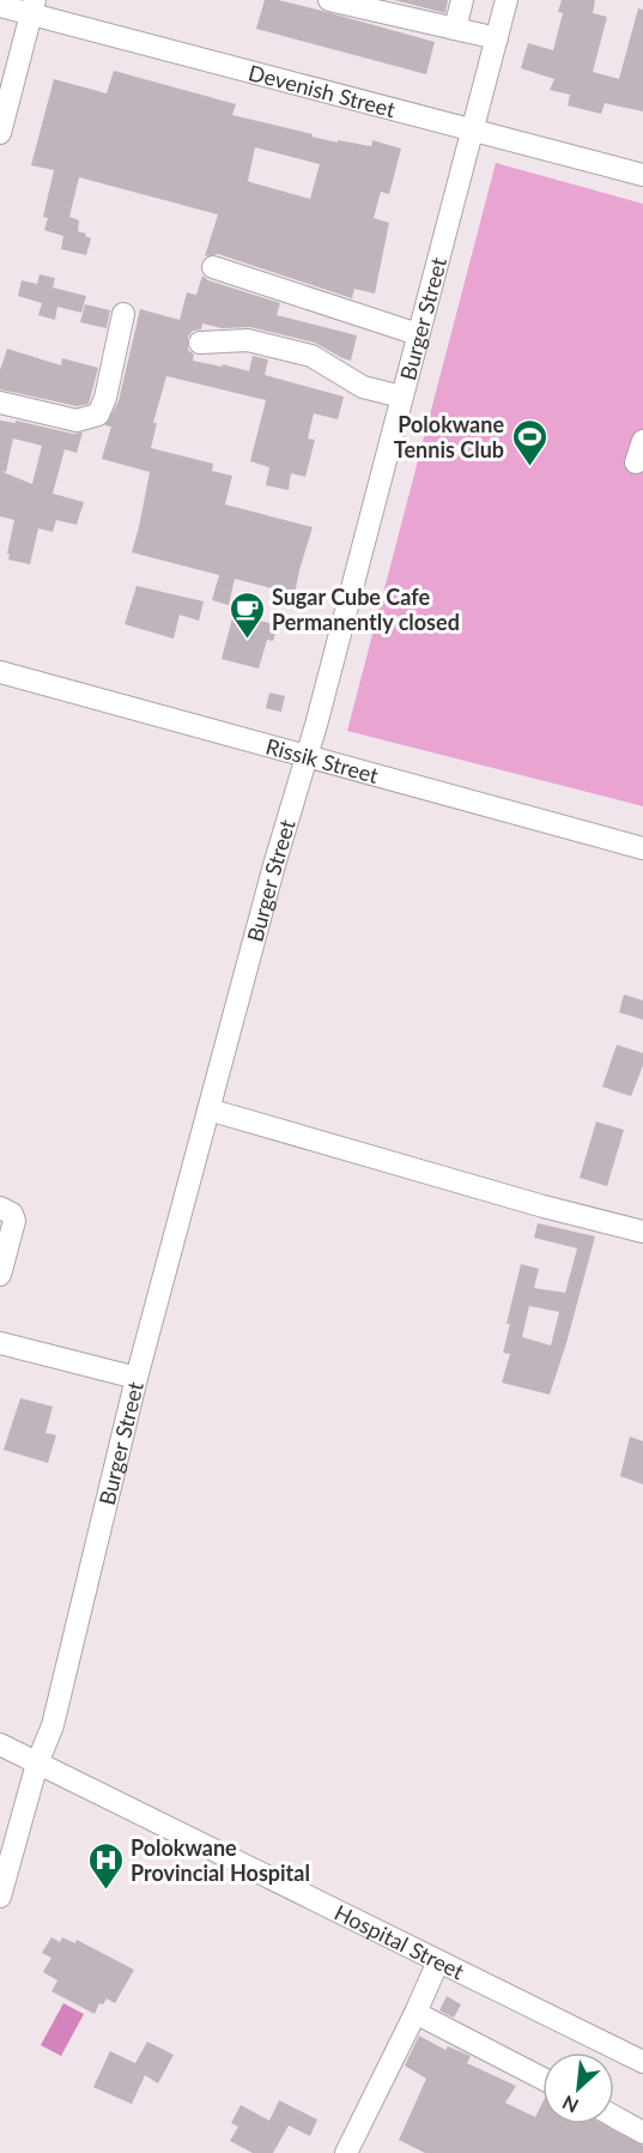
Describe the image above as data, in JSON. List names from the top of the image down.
{
  "streets": {
    "street": [
      "Devenish Street",
      "Burger Street",
      "Rissik Street",
      "Hospital Street"
    ]
  },
  "crossings": [
    ["Devenish Street", "Burger Street"],
    ["Burger Street", "Rissik Street"],
    ["Burger Street", "Hospital Street"]
  ],
  "places": {
    "sports": ["Polokwane Tennis Club"],
    "cafe": ["Sugar Cube Cafe Permanently closed"],
    "hospital": ["Polokwane Provincial Hospital"]
  },
  "north": "bottom left"
}
